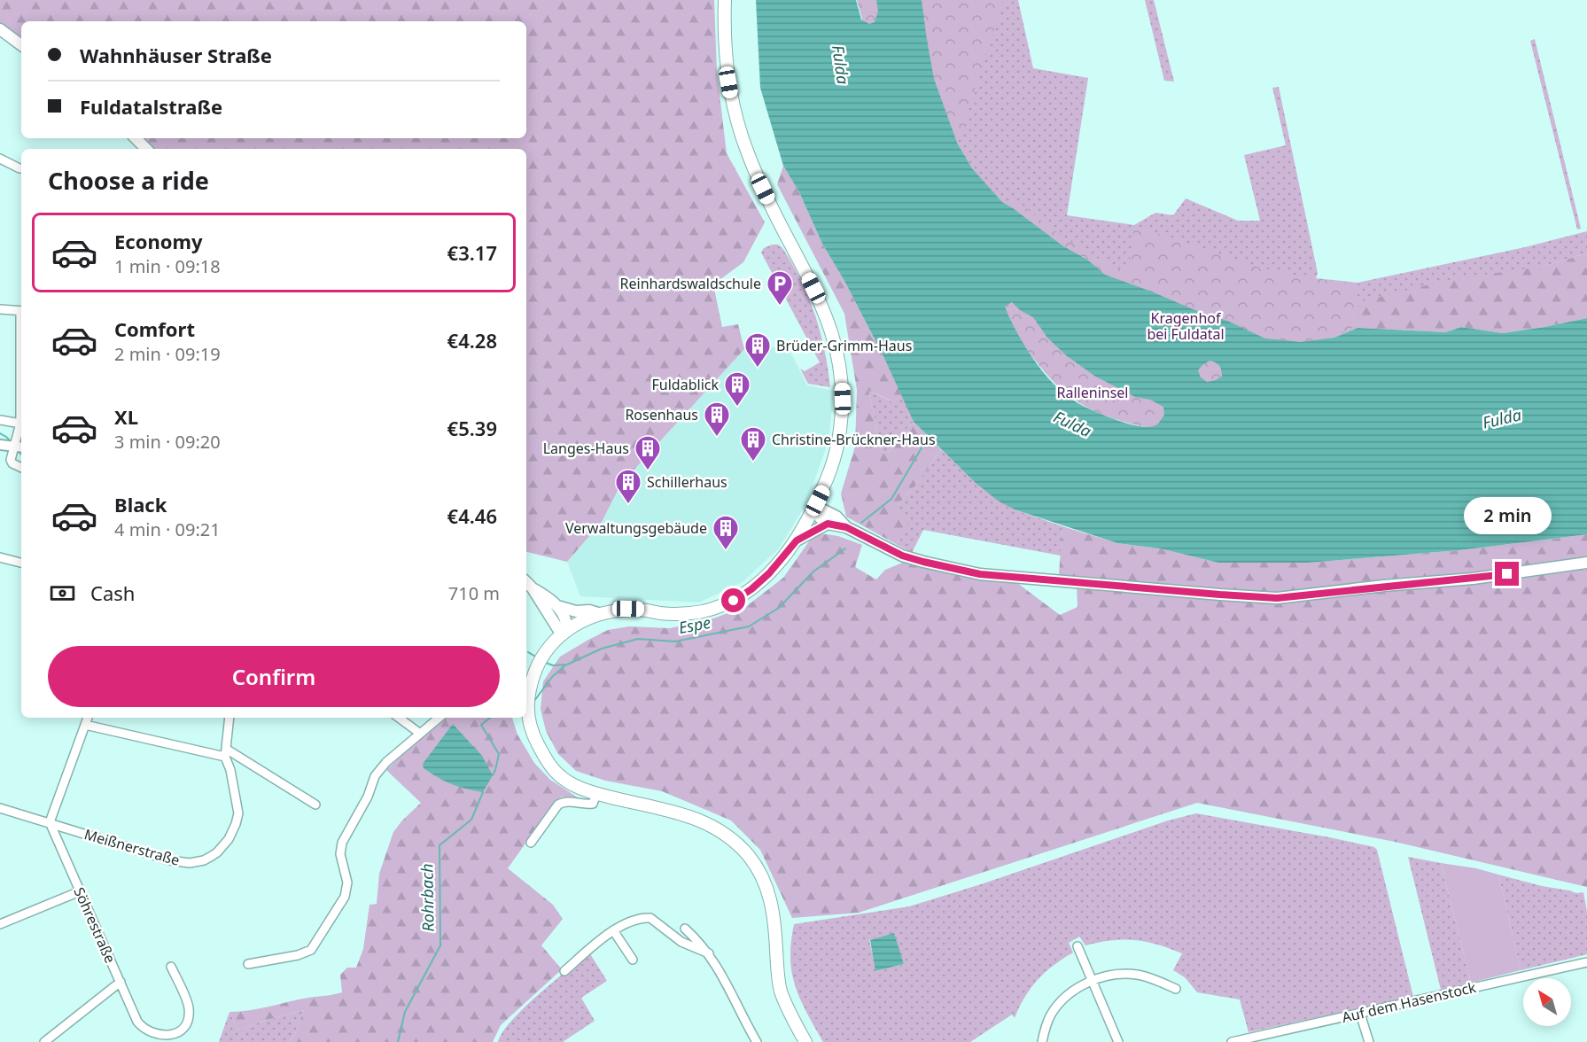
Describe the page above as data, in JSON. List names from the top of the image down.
{
  "streets": {
    "street": ["Meißnerstraße", "Söhrestraße", "Auf dem Hasenstock"]
  },
  "crossings": [
    ["Meißnerstraße", "Söhrestraße"]
  ],
  "water": ["Fulda", "Espe", "Rohrbach"],
  "parks": ["Kragenhof bei Fuldatal", "Ralleninsel"],
  "places": {
    "parking": ["Reinhardswaldschule"],
    "building": [
      "Brüder-Grimm-Haus",
      "Fuldablick",
      "Rosenhaus",
      "Christine-Brückner-Haus",
      "Langes-Haus",
      "Schillerhaus",
      "Verwaltungsgebäude"
    ]
  },
  "north": "top left",
  "page": {
    "banner": ["Wahnhäuser Straße", "Fuldatalstraße"],
    "heading": "Choose a ride",
    "list": [
      {
        "name": "Economy",
        "note": "1 min · 09:18",
        "value": "€3.17"
      },
      {
        "name": "Comfort",
        "note": "2 min · 09:19",
        "value": "€4.28"
      },
      {
        "name": "XL",
        "note": "3 min · 09:20",
        "value": "€5.39"
      },
      {
        "name": "Black",
        "note": "4 min · 09:21",
        "value": "€4.46"
      }
    ],
    "bubble": "2 min",
    "pay": ["Cash", "710 m"],
    "buttons": "Confirm"
  }
}
